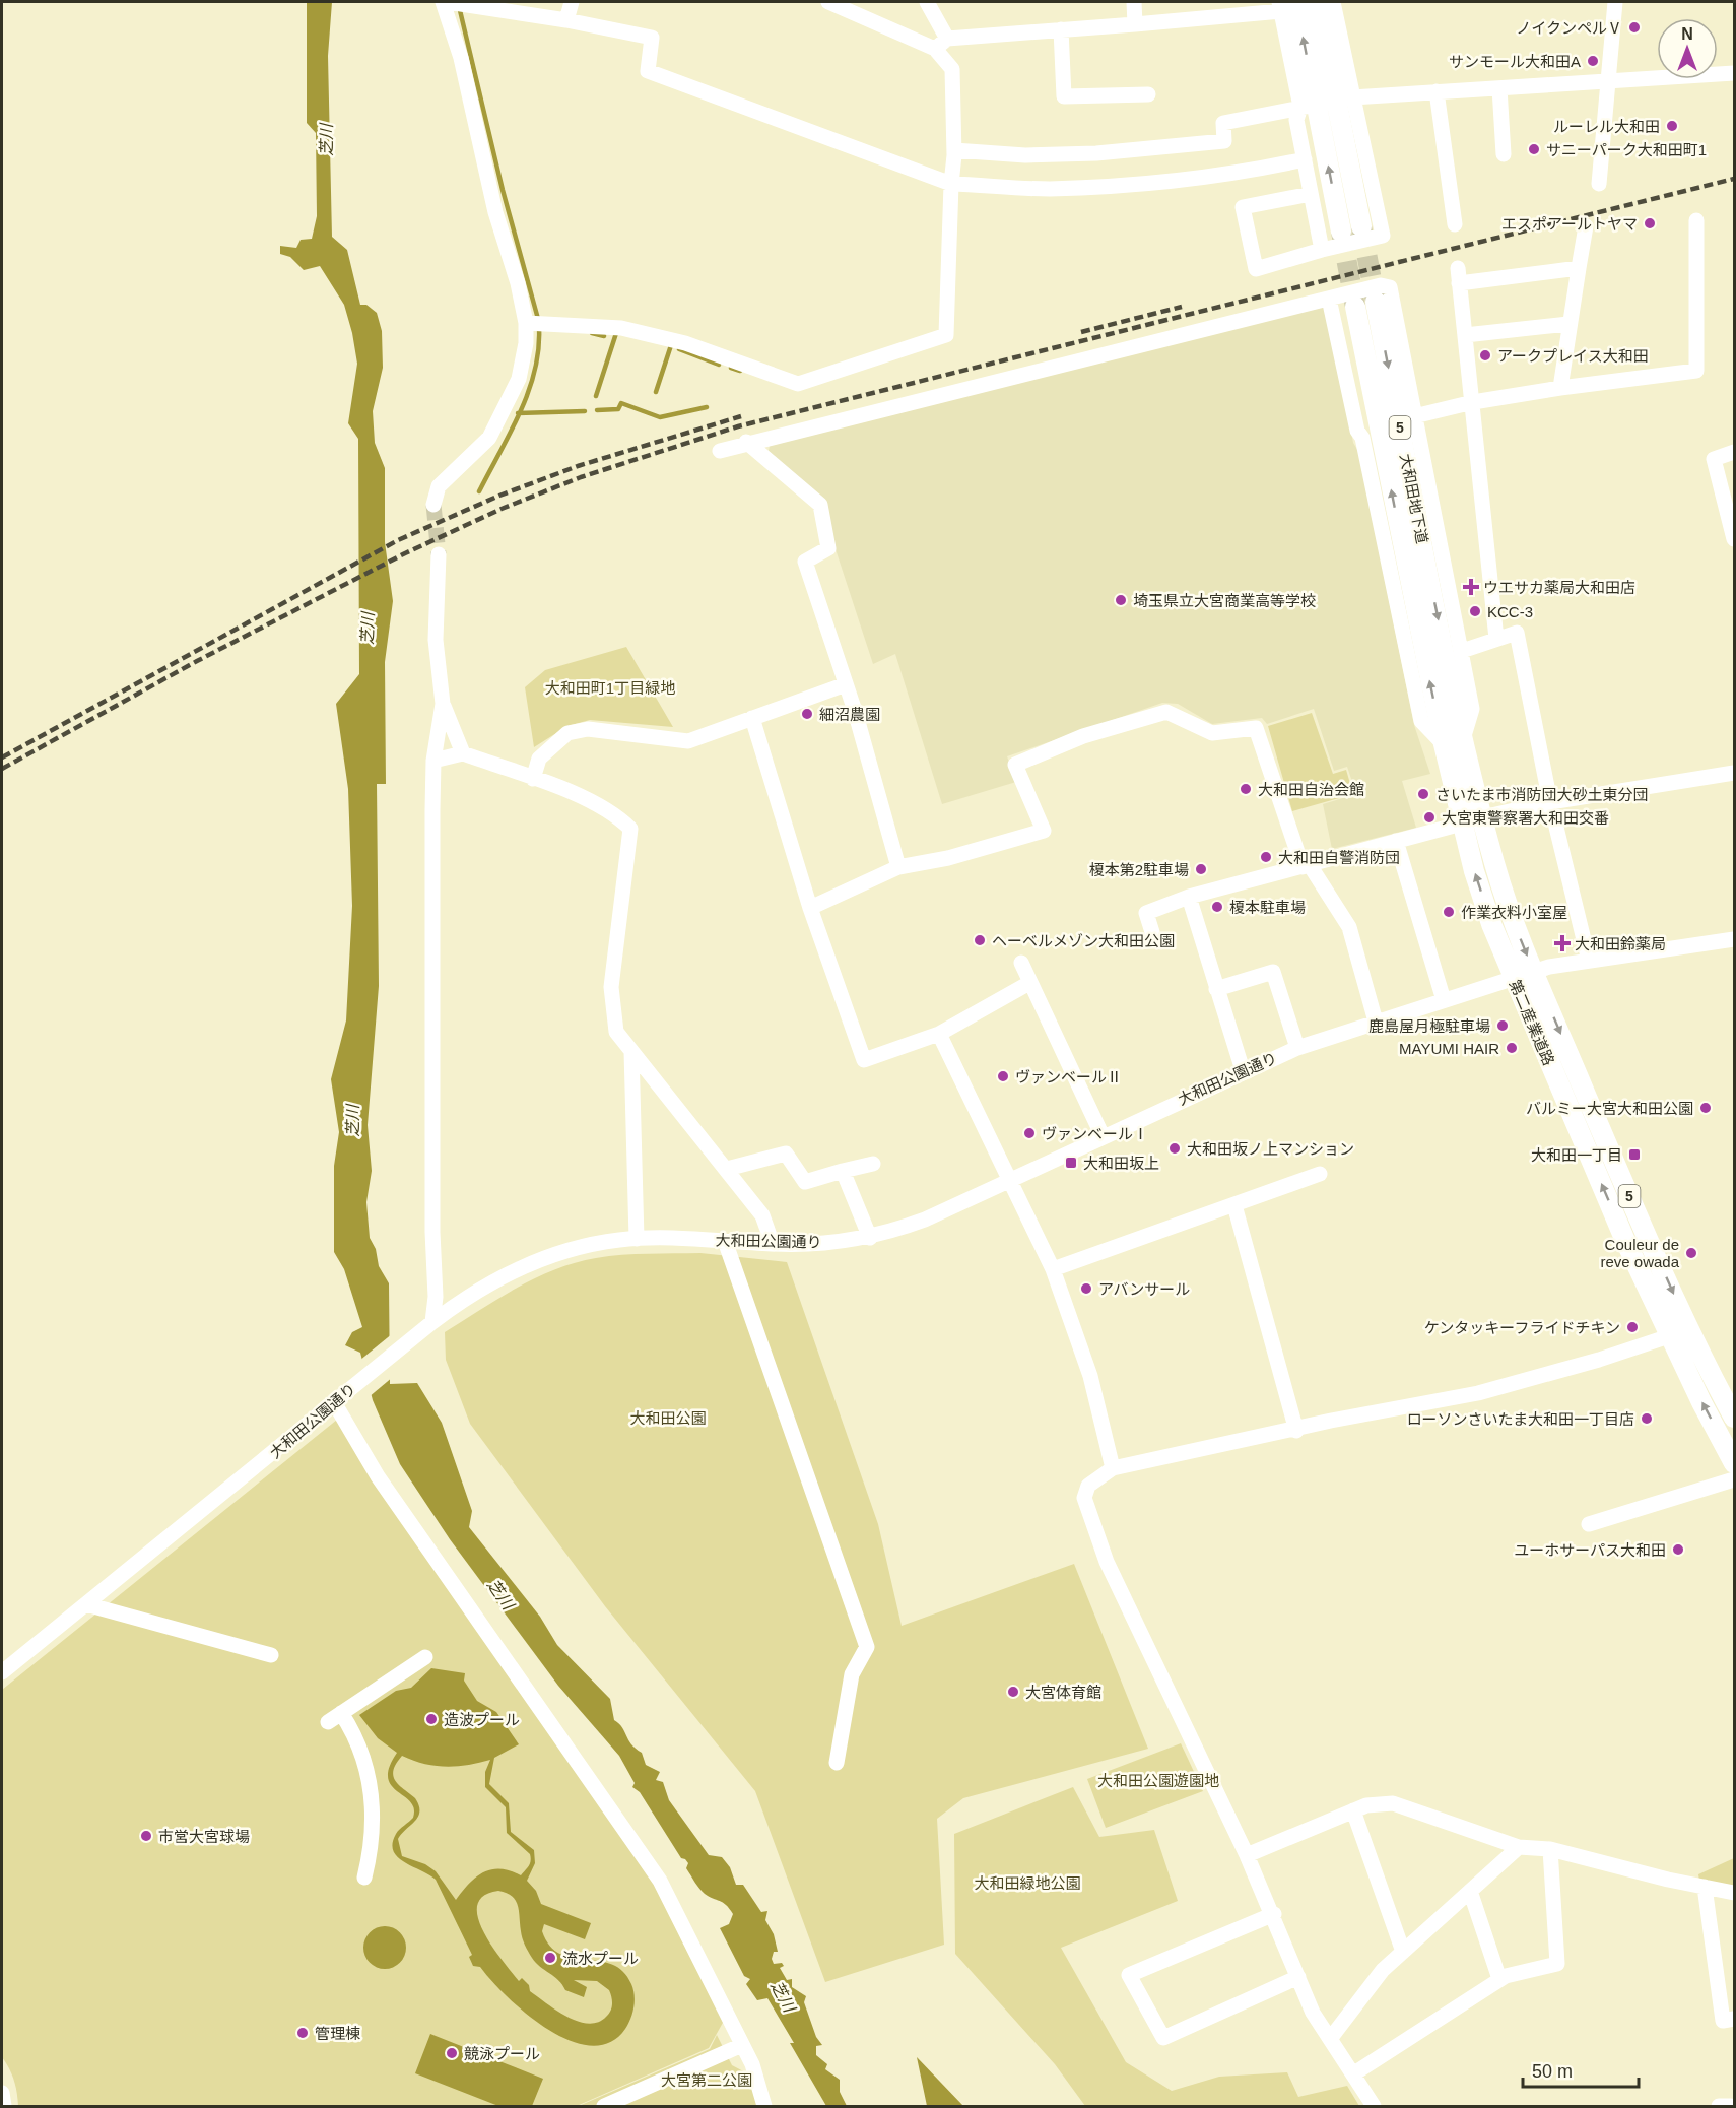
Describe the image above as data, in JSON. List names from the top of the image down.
{
  "streets": {
    "main road": ["5", "大和田地下道", "第二産業道路"],
    "street": ["大和田公園通り"]
  },
  "crossings": [
    ["大和田地下道", "第二産業道路"],
    ["第二産業道路", "大和田公園通り"]
  ],
  "water": ["芝川"],
  "parks": [
    "大和田町1丁目緑地",
    "大和田公園",
    "大和田公園遊園地",
    "大和田緑地公園",
    "大宮第二公園"
  ],
  "places": {
    "other": [
      "ノイクンペルⅤ",
      "サンモール大和田A",
      "ルーレル大和田",
      "サニーパーク大和田町1",
      "エスポアールトヤマ",
      "アークプレイス大和田",
      "埼玉県立大宮商業高等学校",
      "KCC-3",
      "細沼農園",
      "大和田自治会館",
      "さいたま市消防団大砂土東分団",
      "大宮東警察署大和田交番",
      "大和田自警消防団",
      "榎本第2駐車場",
      "榎本駐車場",
      "作業衣料小室屋",
      "ヘーベルメゾン大和田公園",
      "鹿島屋月極駐車場",
      "MAYUMI HAIR",
      "ヴァンベールⅡ",
      "バルミー大宮大和田公園",
      "ヴァンベールⅠ",
      "大和田坂ノ上マンション",
      "Couleur de reve owada",
      "アバンサール",
      "ケンタッキーフライドチキン",
      "ローソンさいたま大和田一丁目店",
      "ユーホサーパス大和田",
      "大宮体育館",
      "造波プール",
      "市営大宮球場",
      "流水プール",
      "管理棟",
      "競泳プール"
    ],
    "health": ["ウエサカ薬局大和田店", "大和田鈴薬局"],
    "transit": ["大和田一丁目", "大和田坂上"]
  },
  "scale_bar": "50 m",
  "north": "top"
}
